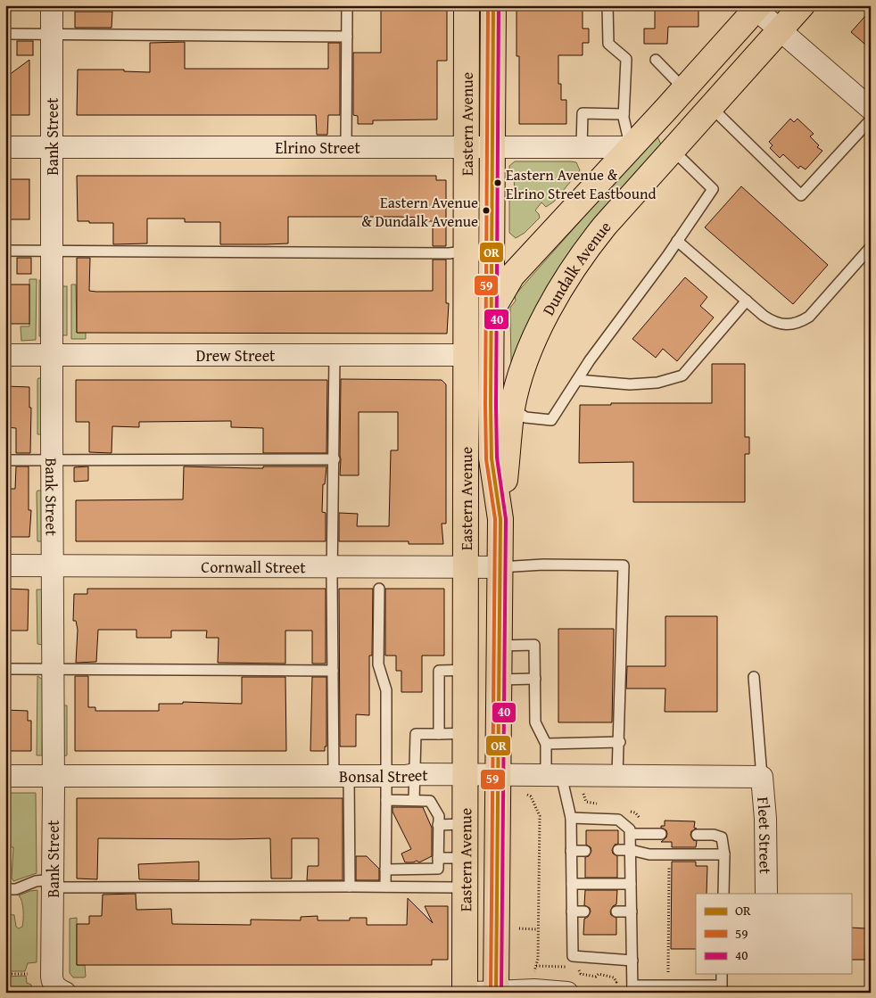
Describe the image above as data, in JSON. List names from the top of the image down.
{
  "streets": {
    "main road": ["Eastern Avenue", "Dundalk Avenue"],
    "street": [
      "Bank Street",
      "Elrino Street",
      "Drew Street",
      "Cornwall Street",
      "Bonsal Street",
      "Fleet Street"
    ]
  },
  "crossings": [
    ["Eastern Avenue", "Elrino Street"],
    ["Eastern Avenue", "Dundalk Avenue"],
    ["Eastern Avenue", "Drew Street"],
    ["Eastern Avenue", "Cornwall Street"],
    ["Eastern Avenue", "Bonsal Street"],
    ["Bank Street", "Elrino Street"],
    ["Bank Street", "Drew Street"],
    ["Bank Street", "Cornwall Street"],
    ["Bank Street", "Bonsal Street"],
    ["Bonsal Street", "Fleet Street"]
  ],
  "places": ["Eastern Avenue & Elrino Street Eastbound", "Eastern Avenue & Dundalk Avenue"],
  "lines": ["transit line OR", "transit line 59", "transit line 40"],
  "legend": ["OR", "59", "40"]
}
